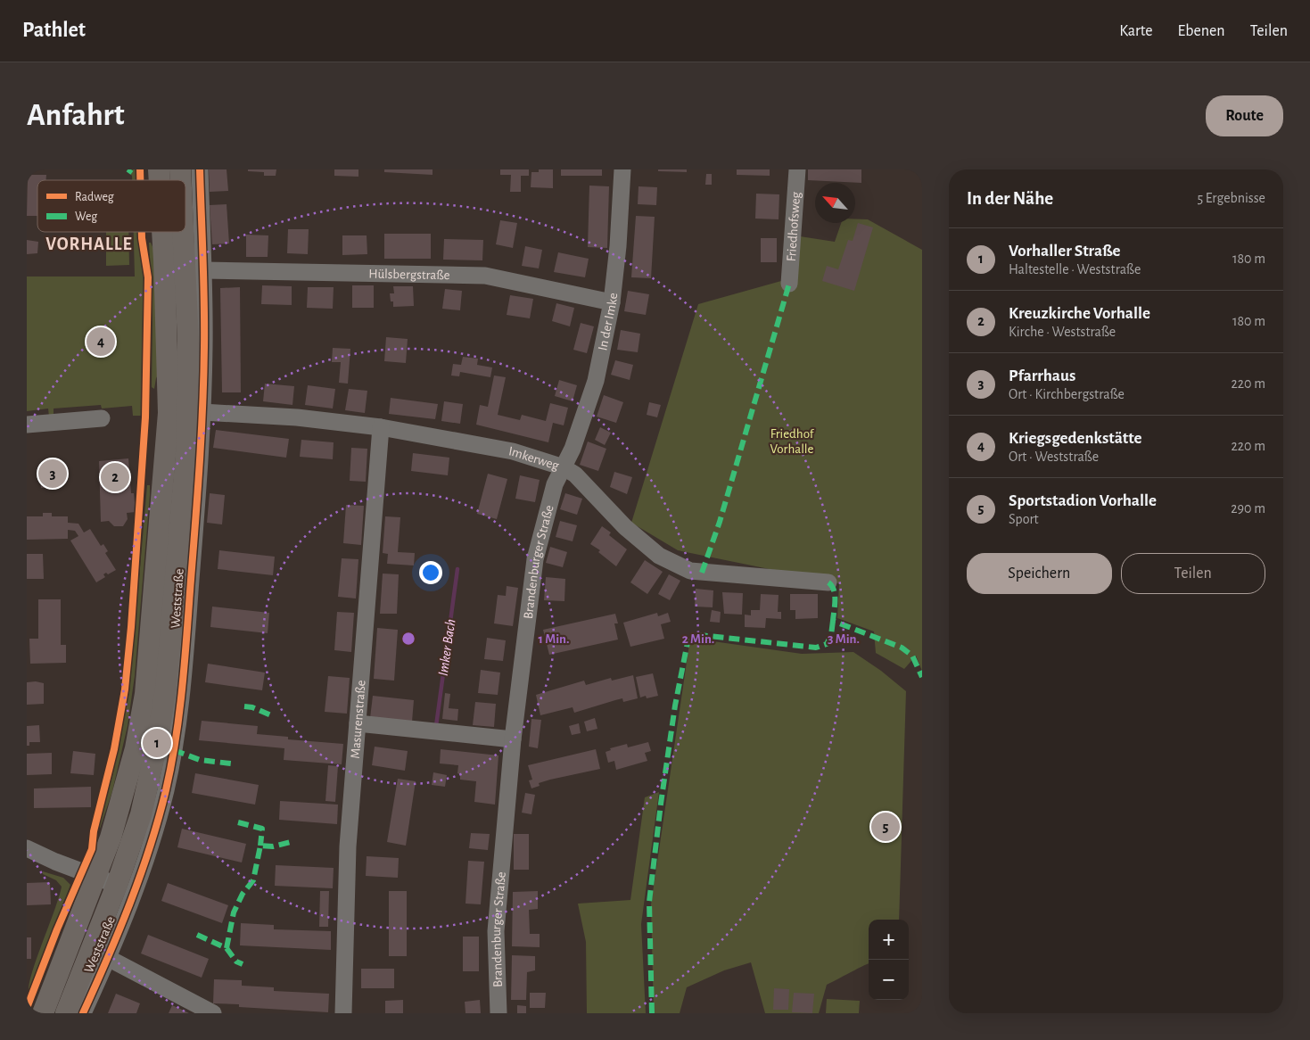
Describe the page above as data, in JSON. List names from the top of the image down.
{
  "streets": {
    "main road": ["Weststraße"],
    "street": [
      "Friedhofsweg",
      "Hülsbergstraße",
      "In der Imke",
      "Imkerweg",
      "Brandenburger Straße",
      "Masurenstraße"
    ]
  },
  "crossings": [
    ["Hülsbergstraße", "In der Imke"],
    ["Hülsbergstraße", "Weststraße"],
    ["In der Imke", "Imkerweg"],
    ["In der Imke", "Brandenburger Straße"],
    ["Imkerweg", "Brandenburger Straße"],
    ["Imkerweg", "Weststraße"],
    ["Imkerweg", "Masurenstraße"]
  ],
  "districts": ["VORHALLE"],
  "water": ["Imker Bach"],
  "parks": ["Friedhof Vorhalle"],
  "legend": ["Radweg", "Weg"],
  "north": "top left",
  "page": {
    "header": "Pathlet",
    "nav": ["Karte", "Ebenen", "Teilen"],
    "buttons": [
      "Route",
      ["Speichern", "Teilen"]
    ],
    "title": "Anfahrt",
    "heading": ["In der Nähe", "5 Ergebnisse"],
    "list": [
      {
        "mark": "1",
        "name": "Vorhaller Straße",
        "note": "Haltestelle · Weststraße",
        "value": "180 m"
      },
      {
        "mark": "2",
        "name": "Kreuzkirche Vorhalle",
        "note": "Kirche · Weststraße",
        "value": "180 m"
      },
      {
        "mark": "3",
        "name": "Pfarrhaus",
        "note": "Ort · Kirchbergstraße",
        "value": "220 m"
      },
      {
        "mark": "4",
        "name": "Kriegsgedenkstätte",
        "note": "Ort · Weststraße",
        "value": "220 m"
      },
      {
        "mark": "5",
        "name": "Sportstadion Vorhalle",
        "note": "Sport",
        "value": "290 m"
      }
    ],
    "pins": [
      "4",
      "3",
      "2",
      "1",
      "5"
    ],
    "map_buttons": ["+", "−"]
  },
  "rings": ["1 Min.", "2 Min.", "3 Min."]
}
